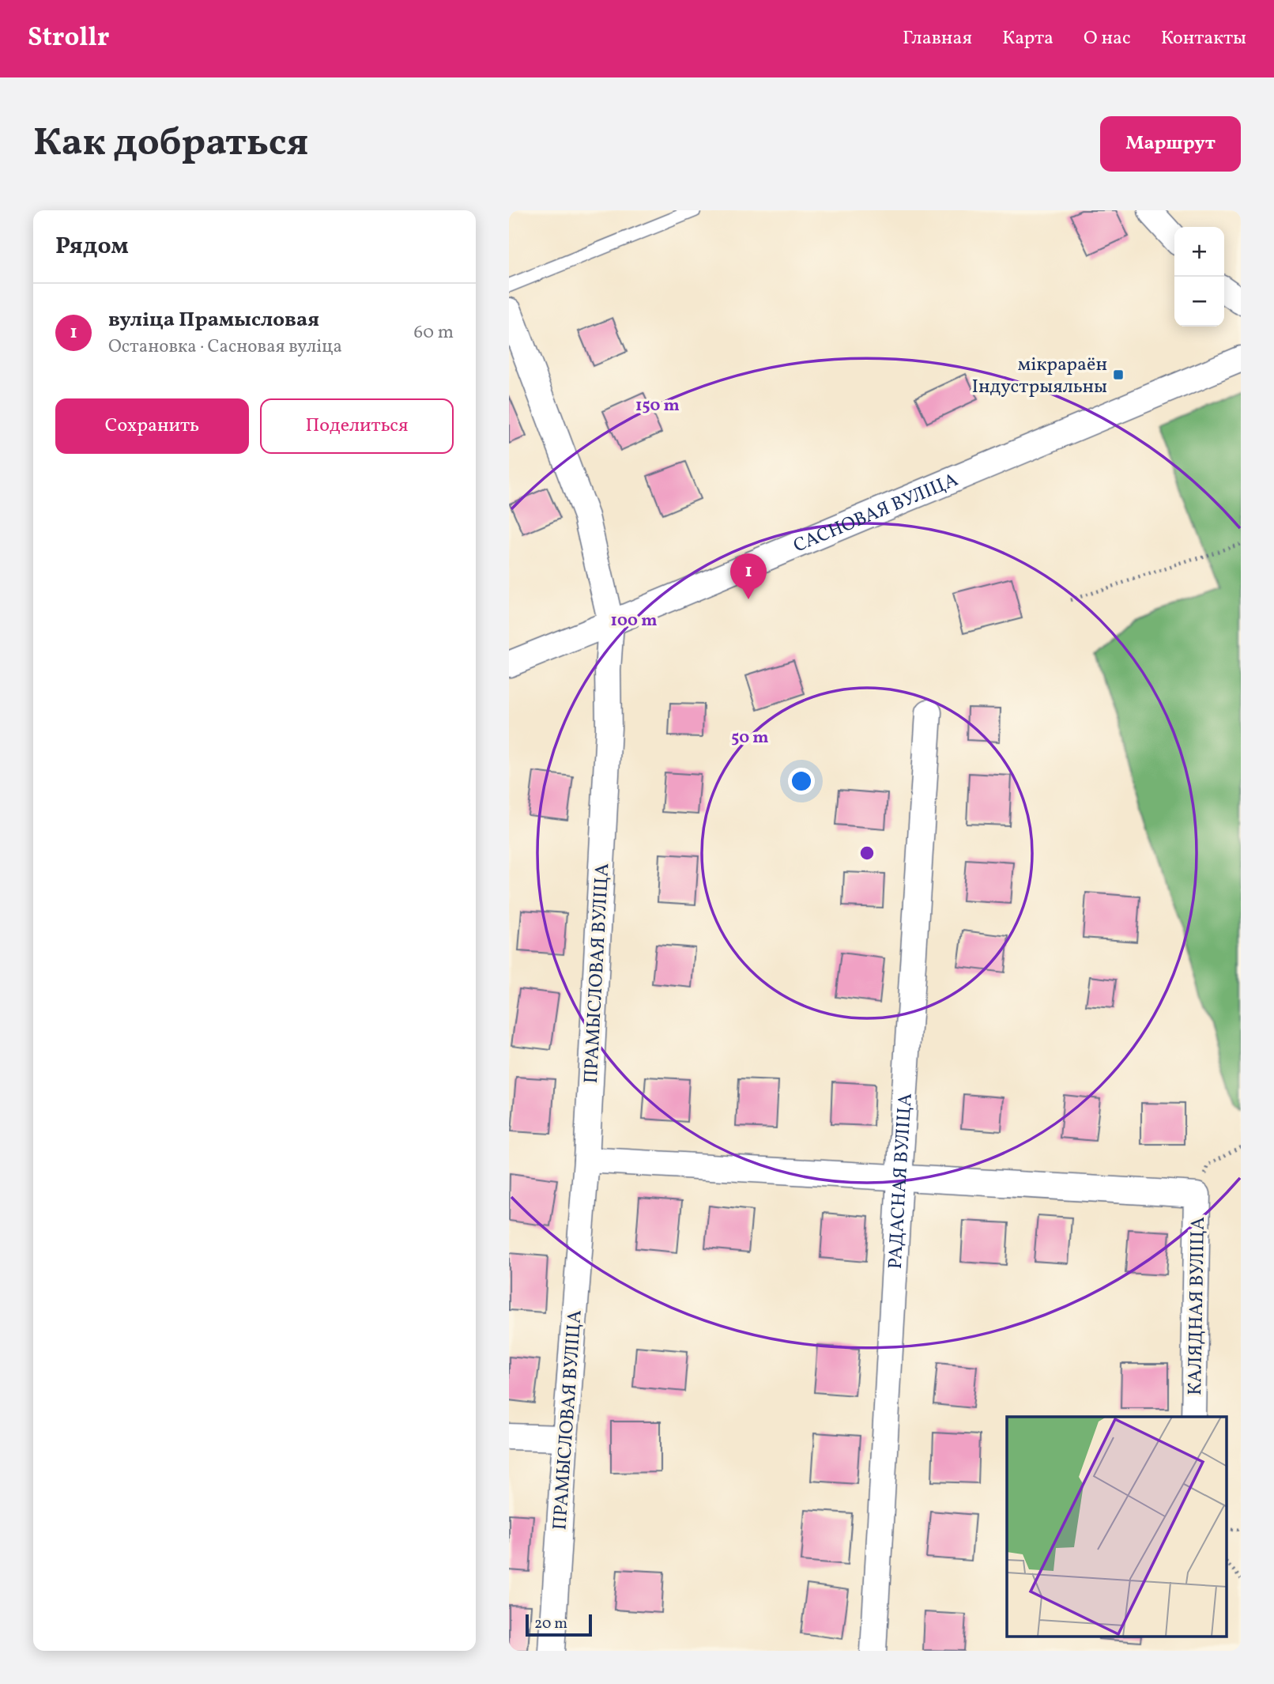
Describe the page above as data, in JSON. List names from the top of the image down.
{
  "streets": {
    "street": [
      "САСНОВАЯ ВУЛІЦА",
      "ПРАМЫСЛОВАЯ ВУЛІЦА",
      "РАДАСНАЯ ВУЛІЦА",
      "КАЛЯДНАЯ ВУЛІЦА"
    ]
  },
  "crossings": [
    ["САСНОВАЯ ВУЛІЦА", "ПРАМЫСЛОВАЯ ВУЛІЦА"]
  ],
  "places": {
    "transit": ["мікрараён Індустрыяльны"]
  },
  "scale_bar": "20 m",
  "page": {
    "header": "Strollr",
    "nav": [
      "Главная",
      "Карта",
      "О нас",
      "Контакты"
    ],
    "buttons": [
      "Маршрут",
      ["Сохранить", "Поделиться"]
    ],
    "title": "Как добраться",
    "heading": "Рядом",
    "map_buttons": ["+", "−"],
    "list": [
      {
        "mark": "1",
        "name": "вуліца Прамысловая",
        "note": "Остановка · Сасновая вуліца",
        "value": "60 m"
      }
    ],
    "pins": "1",
    "scale": "20 m"
  },
  "rings": ["150 m", "100 m", "50 m"]
}
